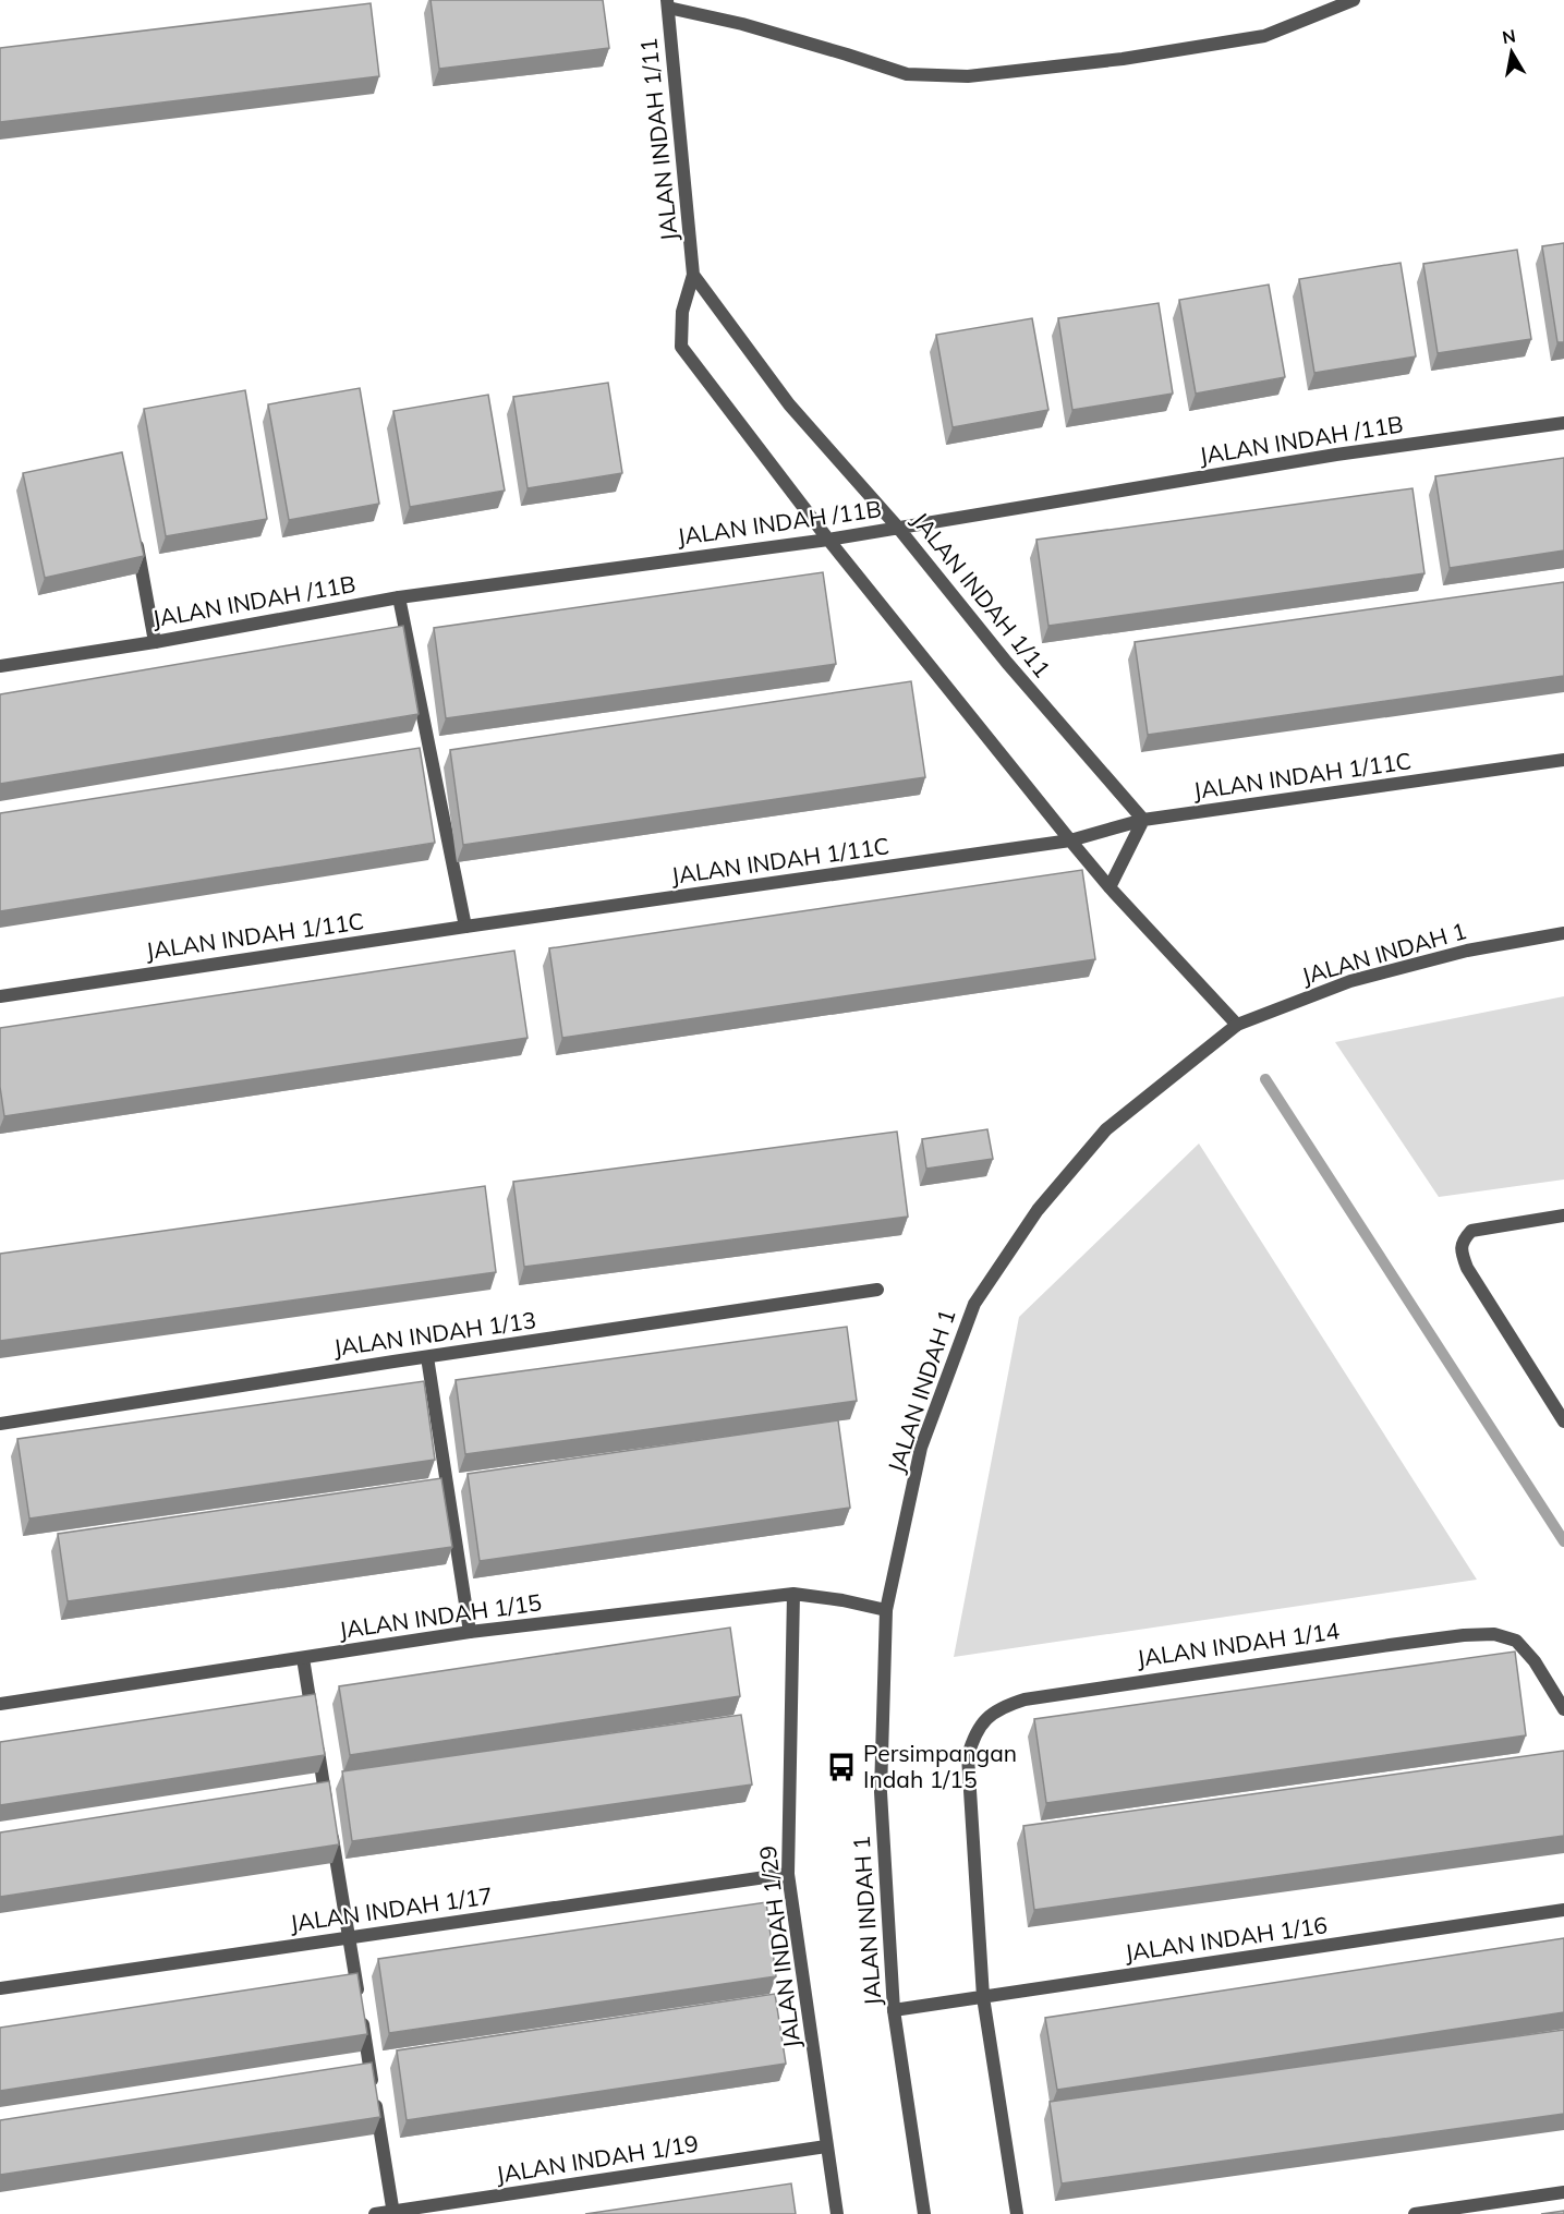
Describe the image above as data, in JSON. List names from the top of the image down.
{
  "streets": {
    "street": [
      "JALAN INDAH 1/11",
      "JALAN INDAH /11B",
      "JALAN INDAH 1/11C",
      "JALAN INDAH 1",
      "JALAN INDAH 1/13",
      "JALAN INDAH 1/15",
      "JALAN INDAH 1/14",
      "JALAN INDAH 1/17",
      "JALAN INDAH 1/16",
      "JALAN INDAH 1/29",
      "JALAN INDAH 1/19"
    ]
  },
  "crossings": [
    ["JALAN INDAH 1/11", "JALAN INDAH /11B"],
    ["JALAN INDAH 1/11", "JALAN INDAH 1/11C"],
    ["JALAN INDAH 1/11", "JALAN INDAH 1"],
    ["JALAN INDAH 1", "JALAN INDAH 1/15"],
    ["JALAN INDAH 1", "JALAN INDAH 1/16"],
    ["JALAN INDAH 1/15", "JALAN INDAH 1/29"],
    ["JALAN INDAH 1/14", "JALAN INDAH 1/16"],
    ["JALAN INDAH 1/17", "JALAN INDAH 1/29"],
    ["JALAN INDAH 1/29", "JALAN INDAH 1/19"]
  ],
  "places": {
    "bus stop": ["Persimpangan Indah 1/15"]
  },
  "north": "top"
}
